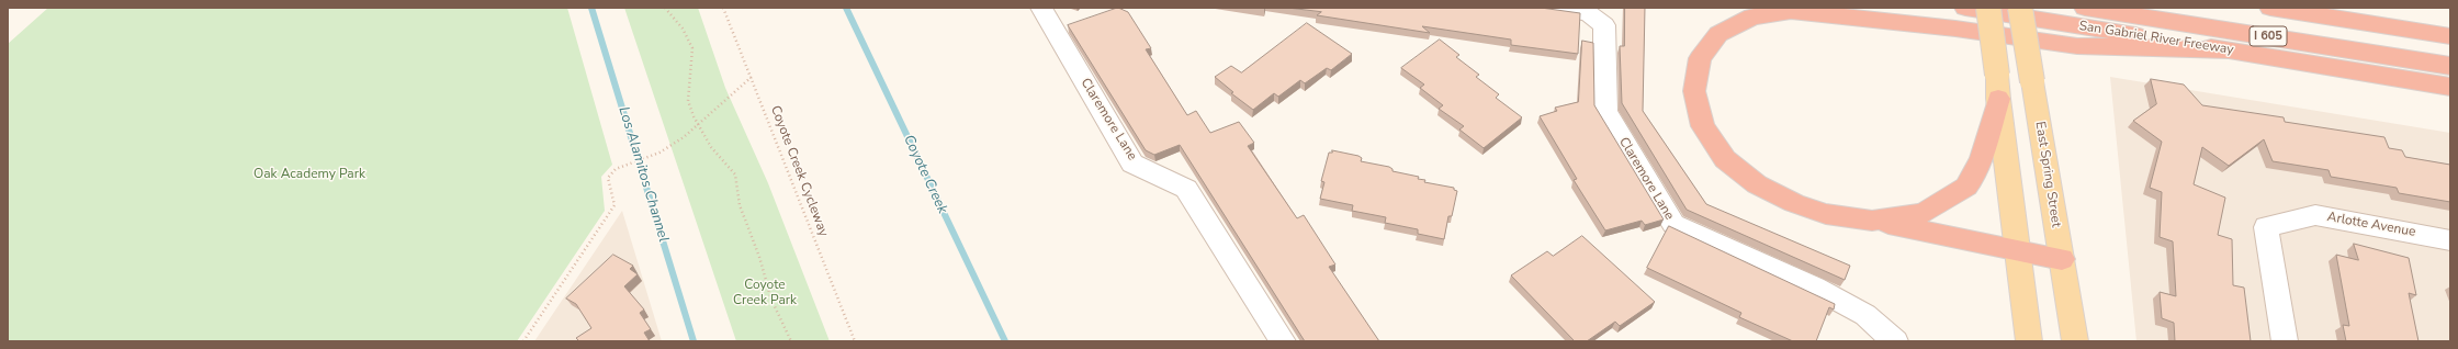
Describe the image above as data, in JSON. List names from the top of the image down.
{
  "streets": {
    "highway": ["I 605", "San Gabriel River Freeway"],
    "main road": ["East Spring Street"],
    "street": ["Claremore Lane", "Arlotte Avenue"],
    "path": ["Coyote Creek Cycleway"]
  },
  "water": ["Los Alamitos Channel", "Coyote Creek"],
  "parks": ["Oak Academy Park", "Coyote Creek Park"]
}
